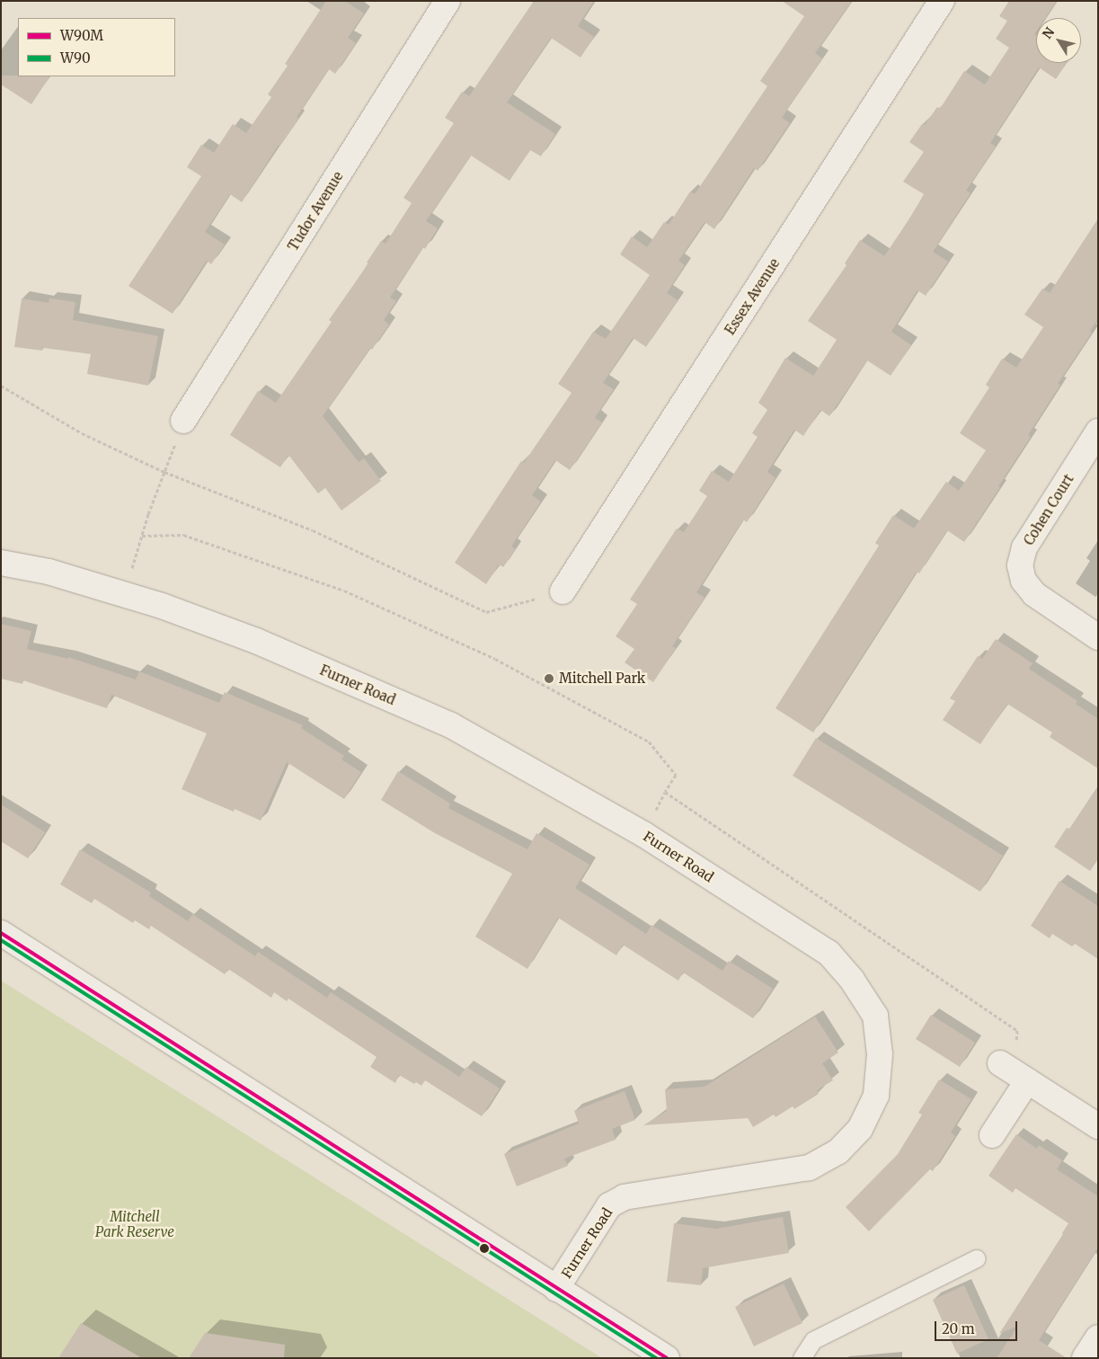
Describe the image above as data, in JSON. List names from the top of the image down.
{
  "streets": {
    "street": [
      "Tudor Avenue",
      "Essex Avenue",
      "Cohen Court",
      "Furner Road"
    ]
  },
  "parks": ["Mitchell Park Reserve"],
  "places": ["Mitchell Park"],
  "lines": ["transit line W90M", "transit line W90"],
  "legend": ["W90M", "W90"],
  "scale_bar": "20 m",
  "north": "top left"
}
